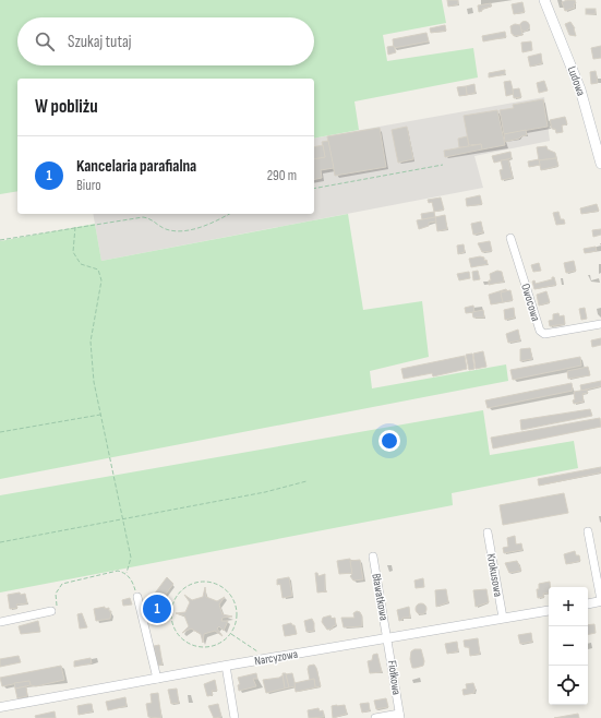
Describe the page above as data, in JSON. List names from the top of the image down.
{
  "streets": {
    "main road": ["Ludowa"],
    "street": [
      "Owocowa",
      "Krokusowa",
      "Bławatkowa",
      "Narcyzowa",
      "Fiołkowa"
    ]
  },
  "crossings": [
    ["Krokusowa", "Narcyzowa"],
    ["Bławatkowa", "Narcyzowa"],
    ["Bławatkowa", "Fiołkowa"],
    ["Narcyzowa", "Fiołkowa"]
  ],
  "page": {
    "search": "Szukaj tutaj",
    "heading": "W pobliżu",
    "list": [
      {
        "mark": "1",
        "name": "Kancelaria parafialna",
        "note": "Biuro",
        "value": "290 m"
      }
    ],
    "map_buttons": ["+", "−"],
    "pins": "1"
  }
}
